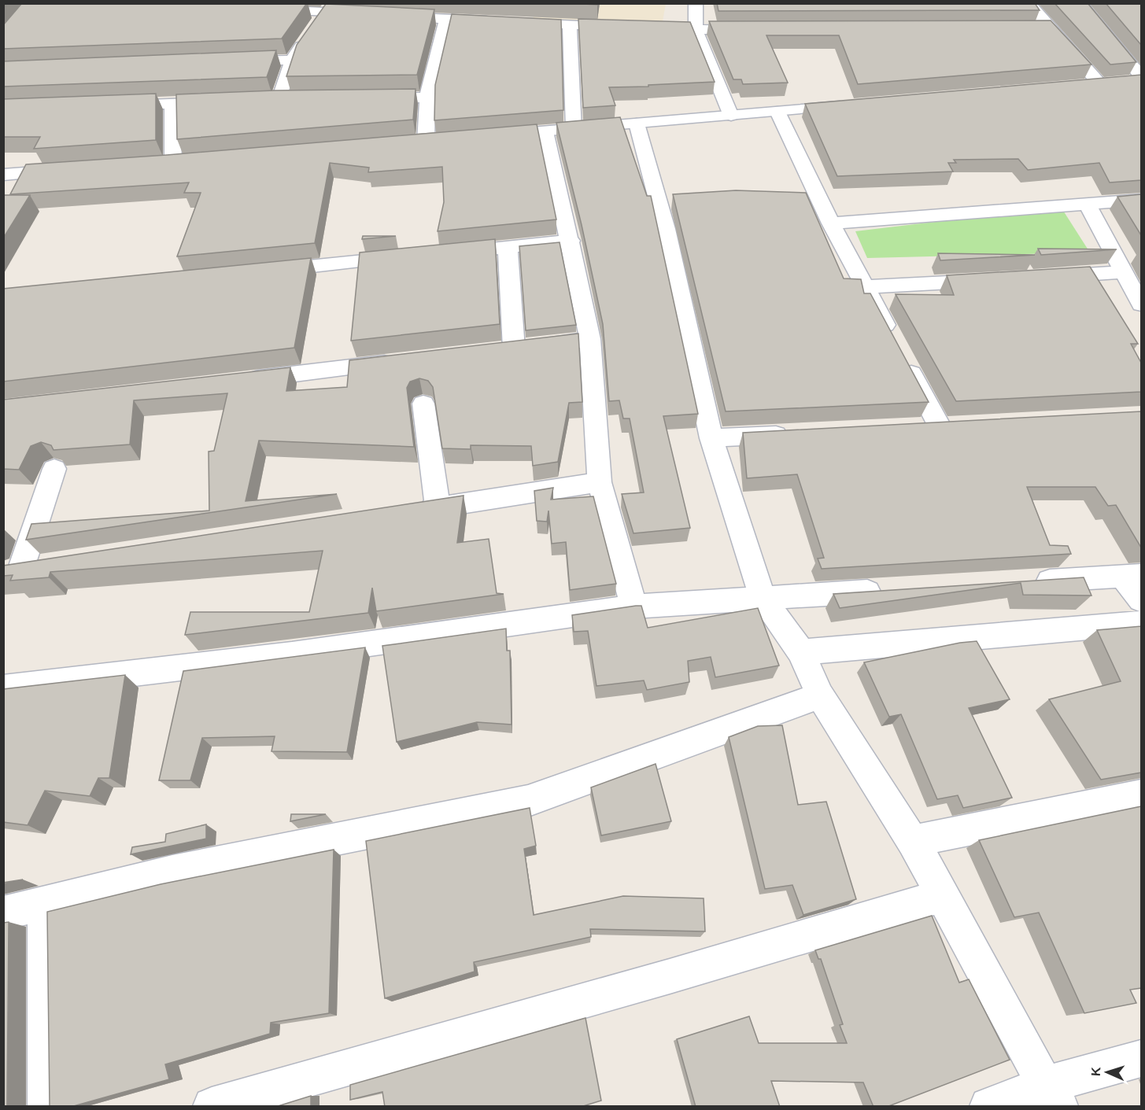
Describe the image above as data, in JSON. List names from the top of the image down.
{
  "north": "left"
}
